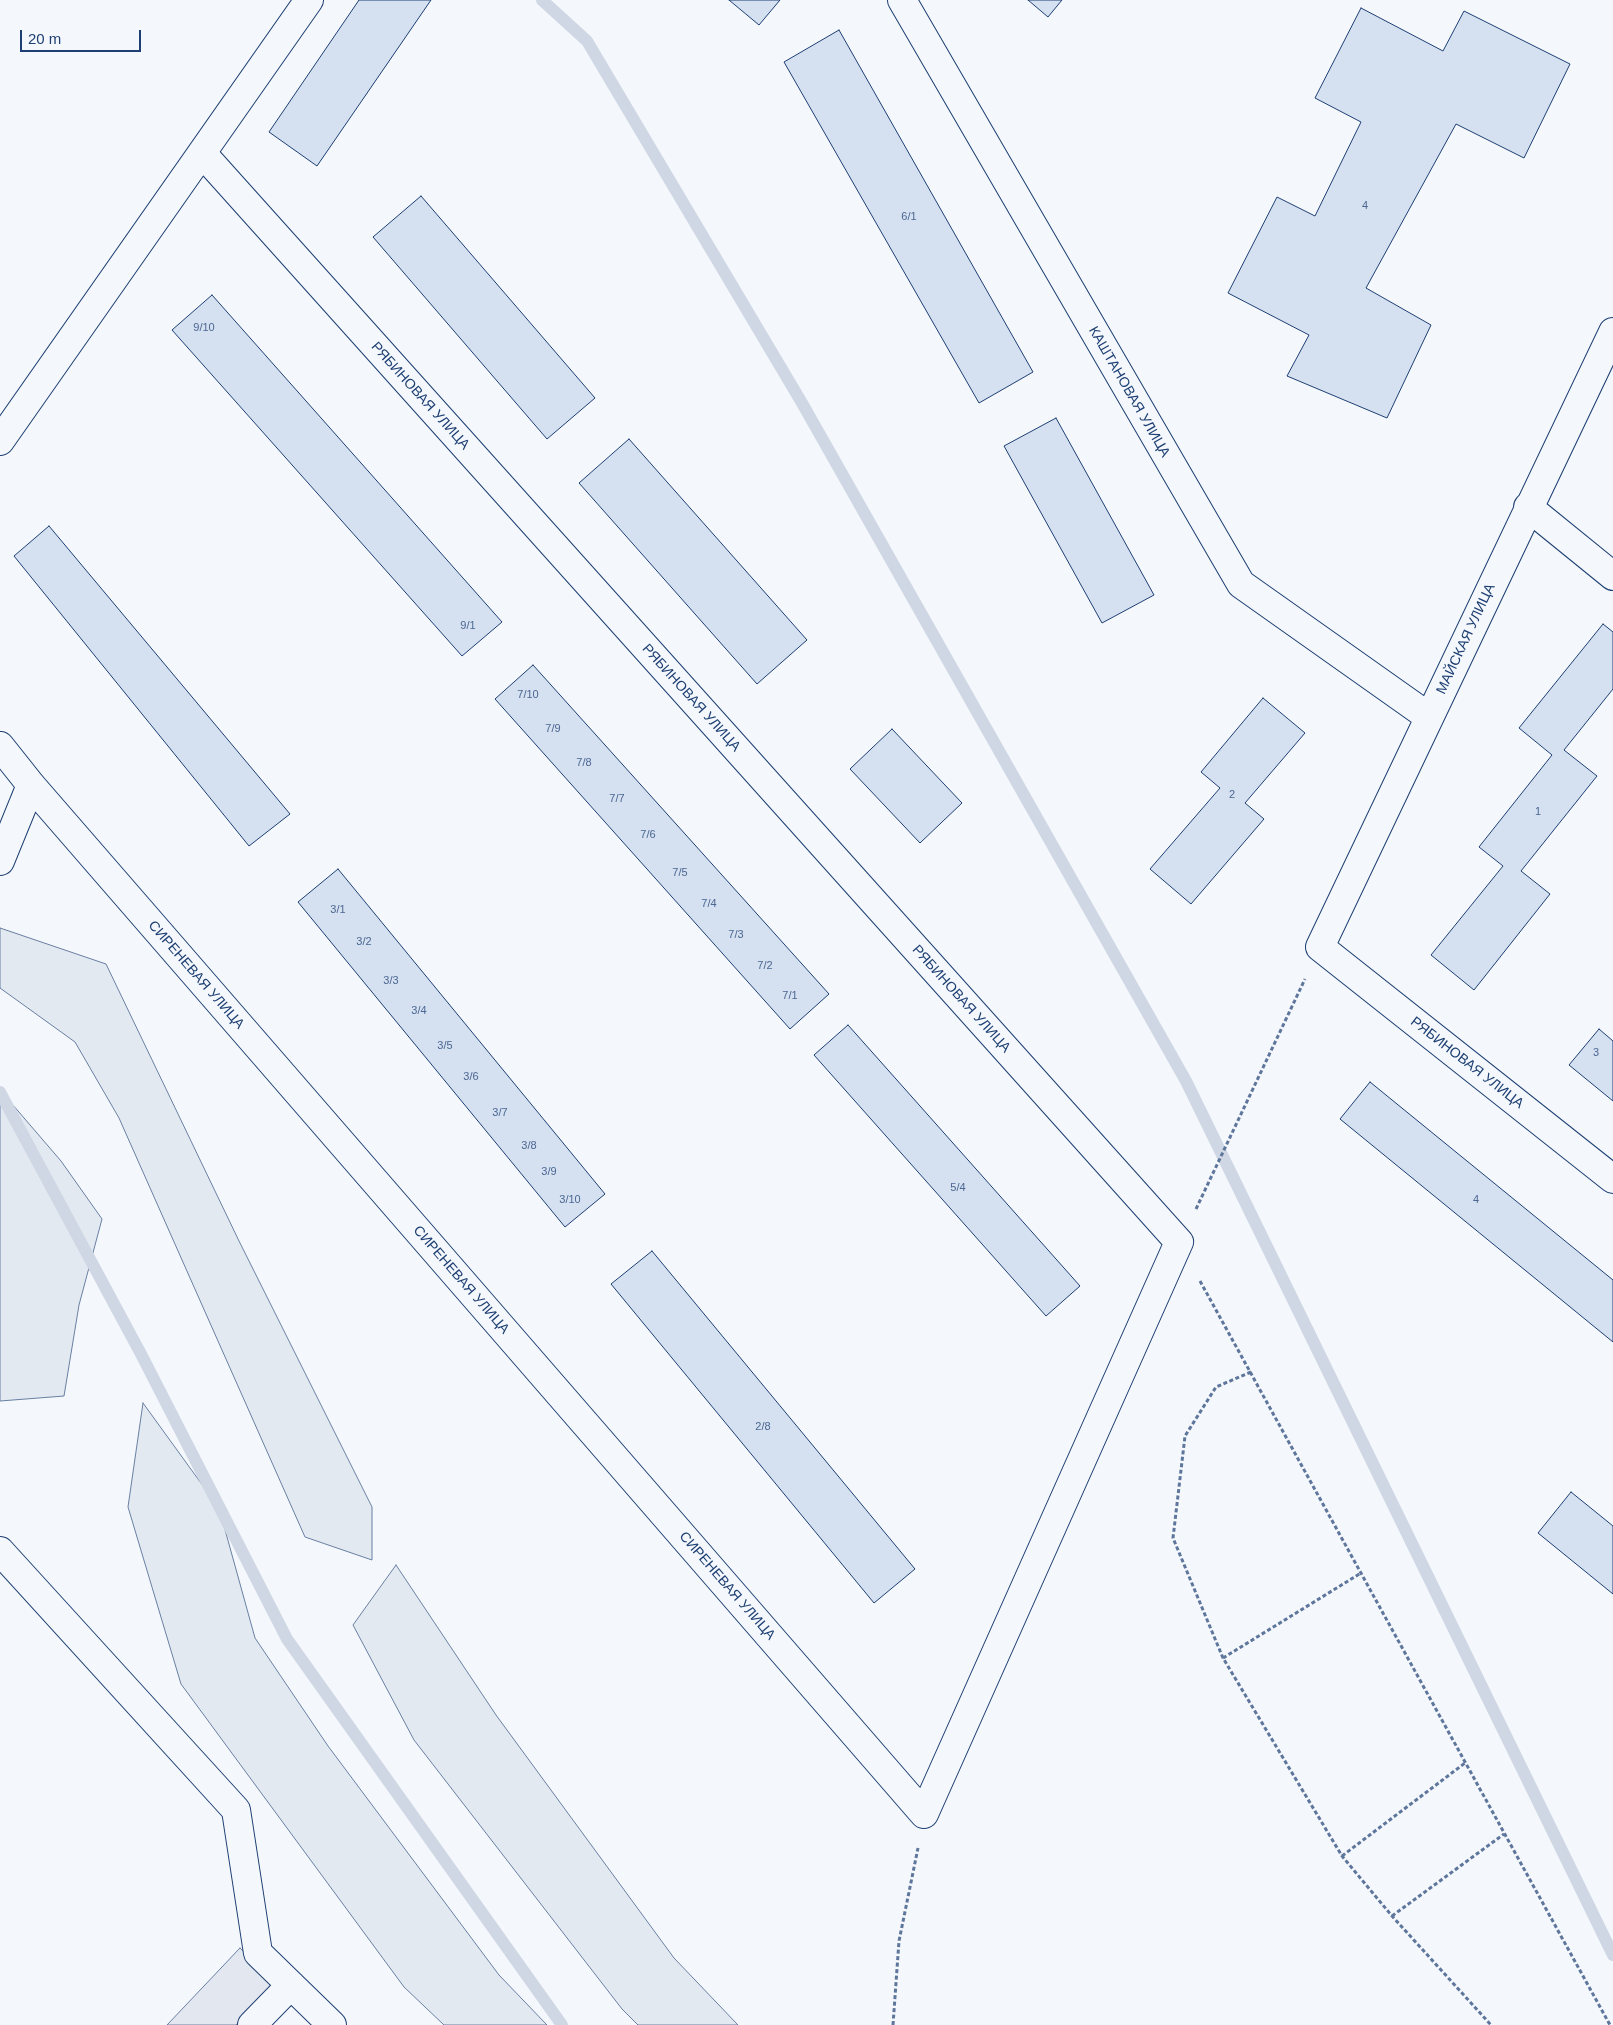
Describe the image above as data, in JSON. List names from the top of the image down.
{
  "streets": {
    "street": [
      "КАШТАНОВАЯ УЛИЦА",
      "РЯБИНОВАЯ УЛИЦА",
      "МАЙСКАЯ УЛИЦА",
      "СИРЕНЕВАЯ УЛИЦА"
    ]
  },
  "crossings": [
    ["КАШТАНОВАЯ УЛИЦА", "МАЙСКАЯ УЛИЦА"],
    ["РЯБИНОВАЯ УЛИЦА", "МАЙСКАЯ УЛИЦА"]
  ],
  "house_numbers": [
    "4",
    "6/1",
    "9/10",
    "9/1",
    "7/10",
    "7/9",
    "7/8",
    "2",
    "7/7",
    "1",
    "7/6",
    "7/5",
    "7/4",
    "3/1",
    "7/3",
    "3/2",
    "7/2",
    "3/3",
    "7/1",
    "3/4",
    "3/5",
    "3",
    "3/6",
    "3/7",
    "3/8",
    "3/9",
    "5/4",
    "3/10",
    "4",
    "2/8"
  ],
  "scale_bar": "20 m"
}
